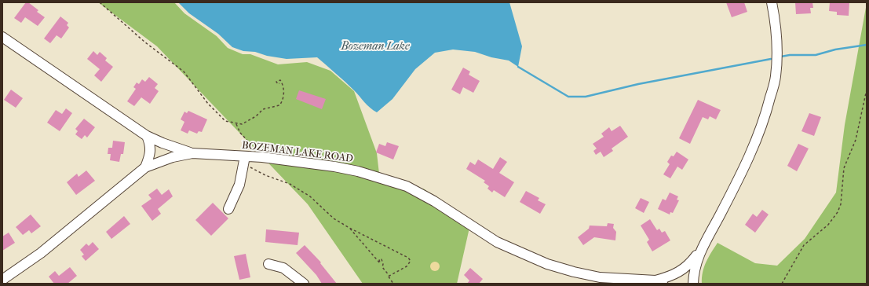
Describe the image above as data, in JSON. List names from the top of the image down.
{
  "streets": {
    "street": ["BOZEMAN LAKE ROAD"]
  },
  "water": ["Bozeman Lake"]
}
